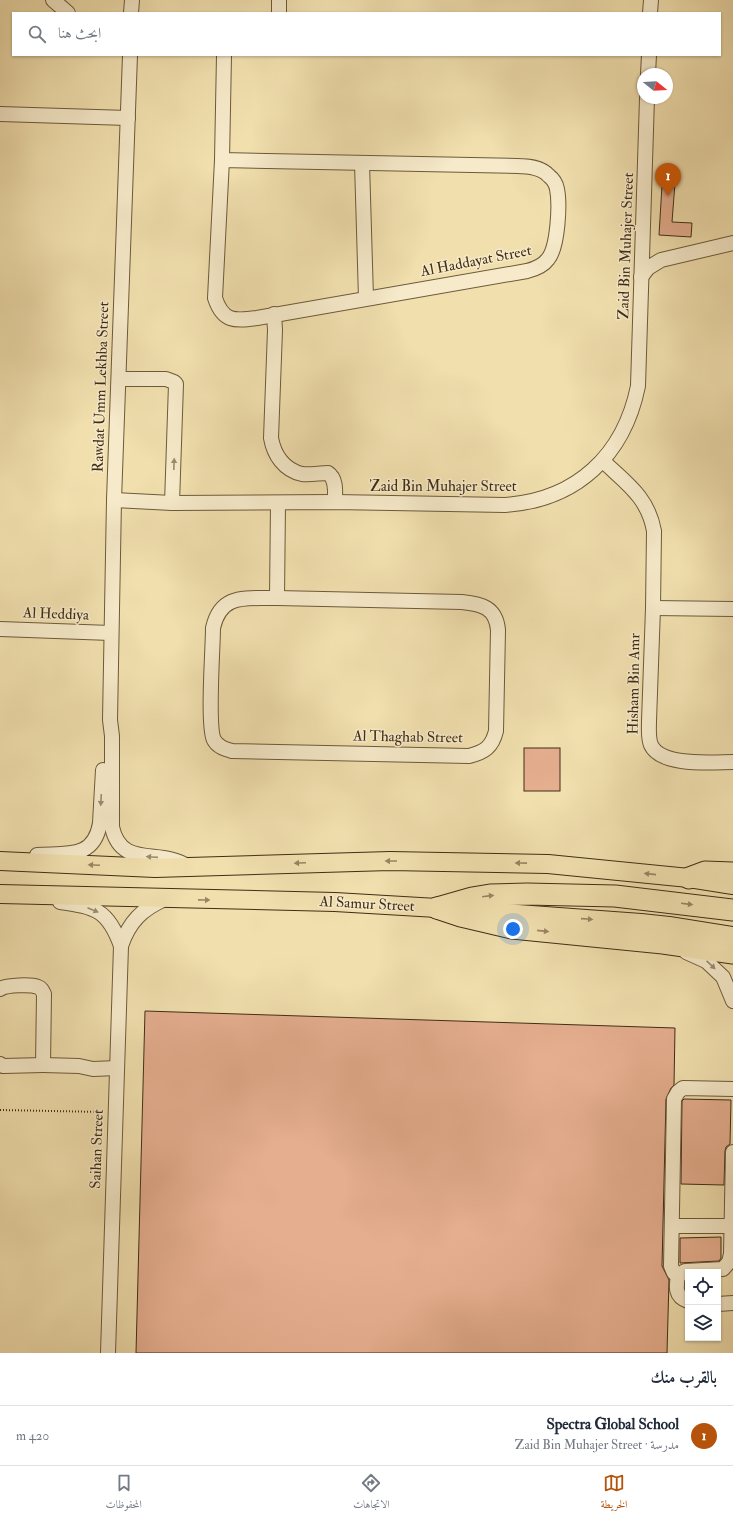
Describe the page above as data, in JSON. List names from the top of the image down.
{
  "streets": {
    "main road": ["Al Samur Street"],
    "street": [
      "Zaid Bin Muhajer Street",
      "Al Haddayat Street",
      "Rawdat Umm Lekhba Street",
      "Al Heddiya",
      "Hisham Bin Amr",
      "Al Thaghab Street",
      "Saihan Street"
    ]
  },
  "crossings": [
    ["Zaid Bin Muhajer Street", "Rawdat Umm Lekhba Street"],
    ["Zaid Bin Muhajer Street", "Hisham Bin Amr"],
    ["Rawdat Umm Lekhba Street", "Al Heddiya"],
    ["Al Samur Street", "Saihan Street"]
  ],
  "north": "right",
  "page": {
    "search": "ابحث هنا",
    "pins": "1",
    "heading": "بالقرب منك",
    "list": [
      {
        "mark": "1",
        "name": "Spectra Global School",
        "note": "مدرسة · Zaid Bin Muhajer Street",
        "value": "420 m"
      }
    ],
    "nav": ["الخريطة", "الاتجاهات", "المحفوظات"]
  }
}
